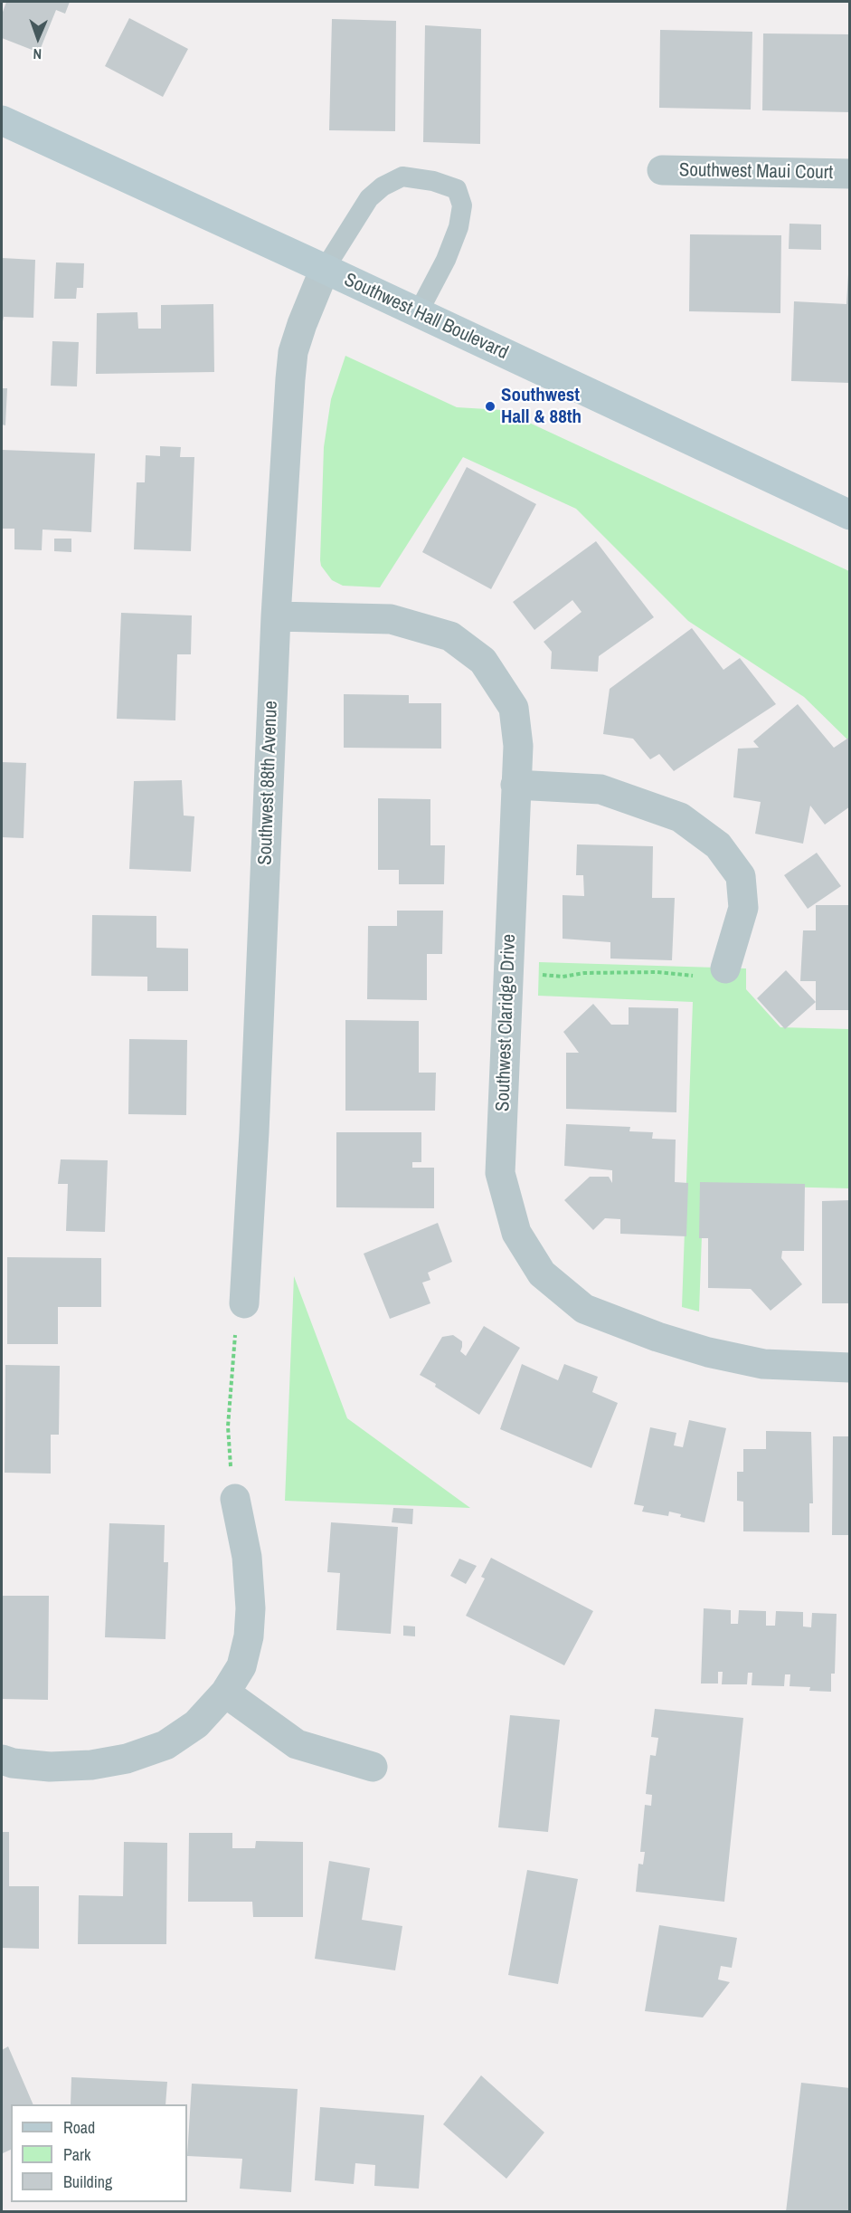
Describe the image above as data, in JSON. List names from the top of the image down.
{
  "streets": {
    "main road": ["Southwest Hall Boulevard"],
    "street": ["Southwest Maui Court", "Southwest 88th Avenue", "Southwest Claridge Drive"]
  },
  "crossings": [
    ["Southwest Hall Boulevard", "Southwest 88th Avenue"],
    ["Southwest 88th Avenue", "Southwest Claridge Drive"]
  ],
  "places": ["Southwest Hall & 88th"],
  "legend": ["Road", "Park", "Building"],
  "north": "bottom"
}
